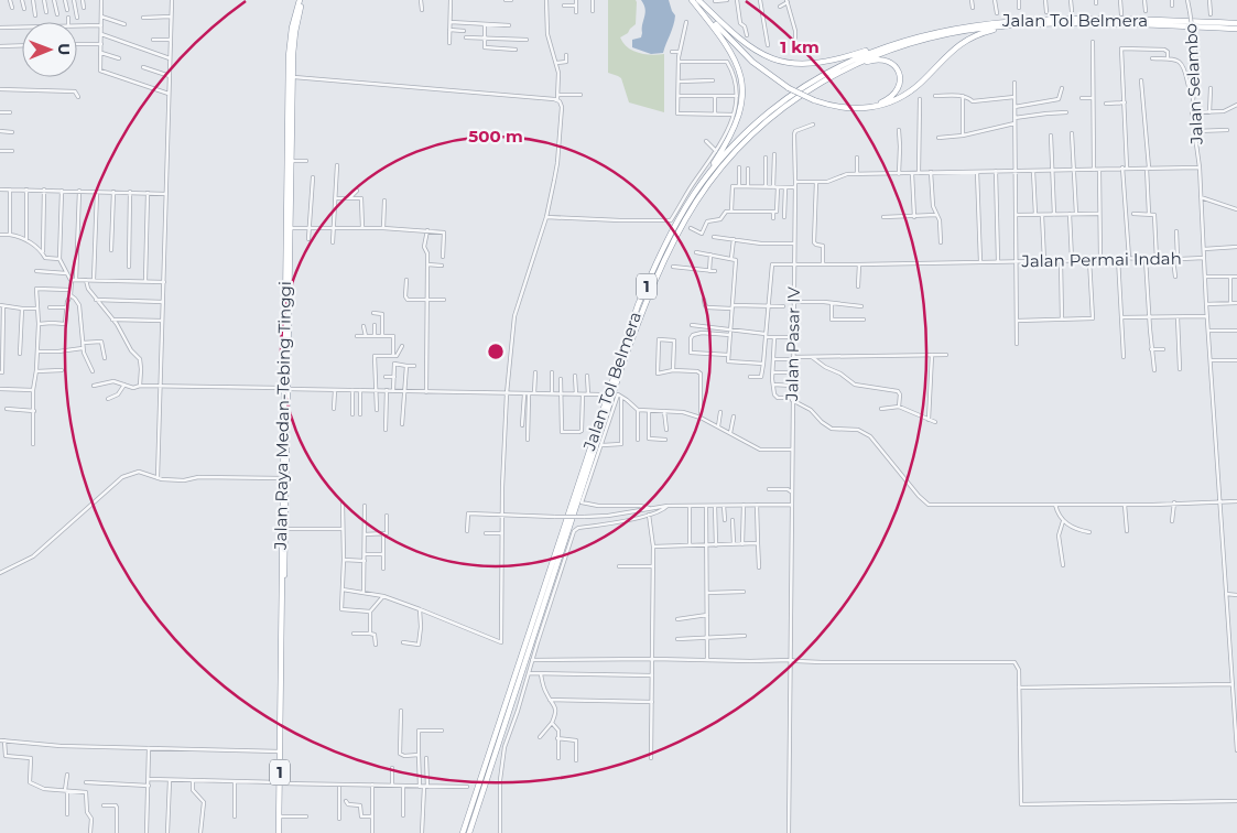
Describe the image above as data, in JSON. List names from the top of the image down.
{
  "streets": {
    "highway": ["Jalan Tol Belmera", "1", "Jalan Raya Medan-Tebing Tinggi"],
    "street": ["Jalan Selambo", "Jalan Permai Indah", "Jalan Pasar IV"]
  },
  "crossings": [
    ["Jalan Selambo", "Jalan Permai Indah"],
    ["Jalan Permai Indah", "Jalan Pasar IV"]
  ],
  "north": "right",
  "rings": ["1 km", "500 m"]
}
